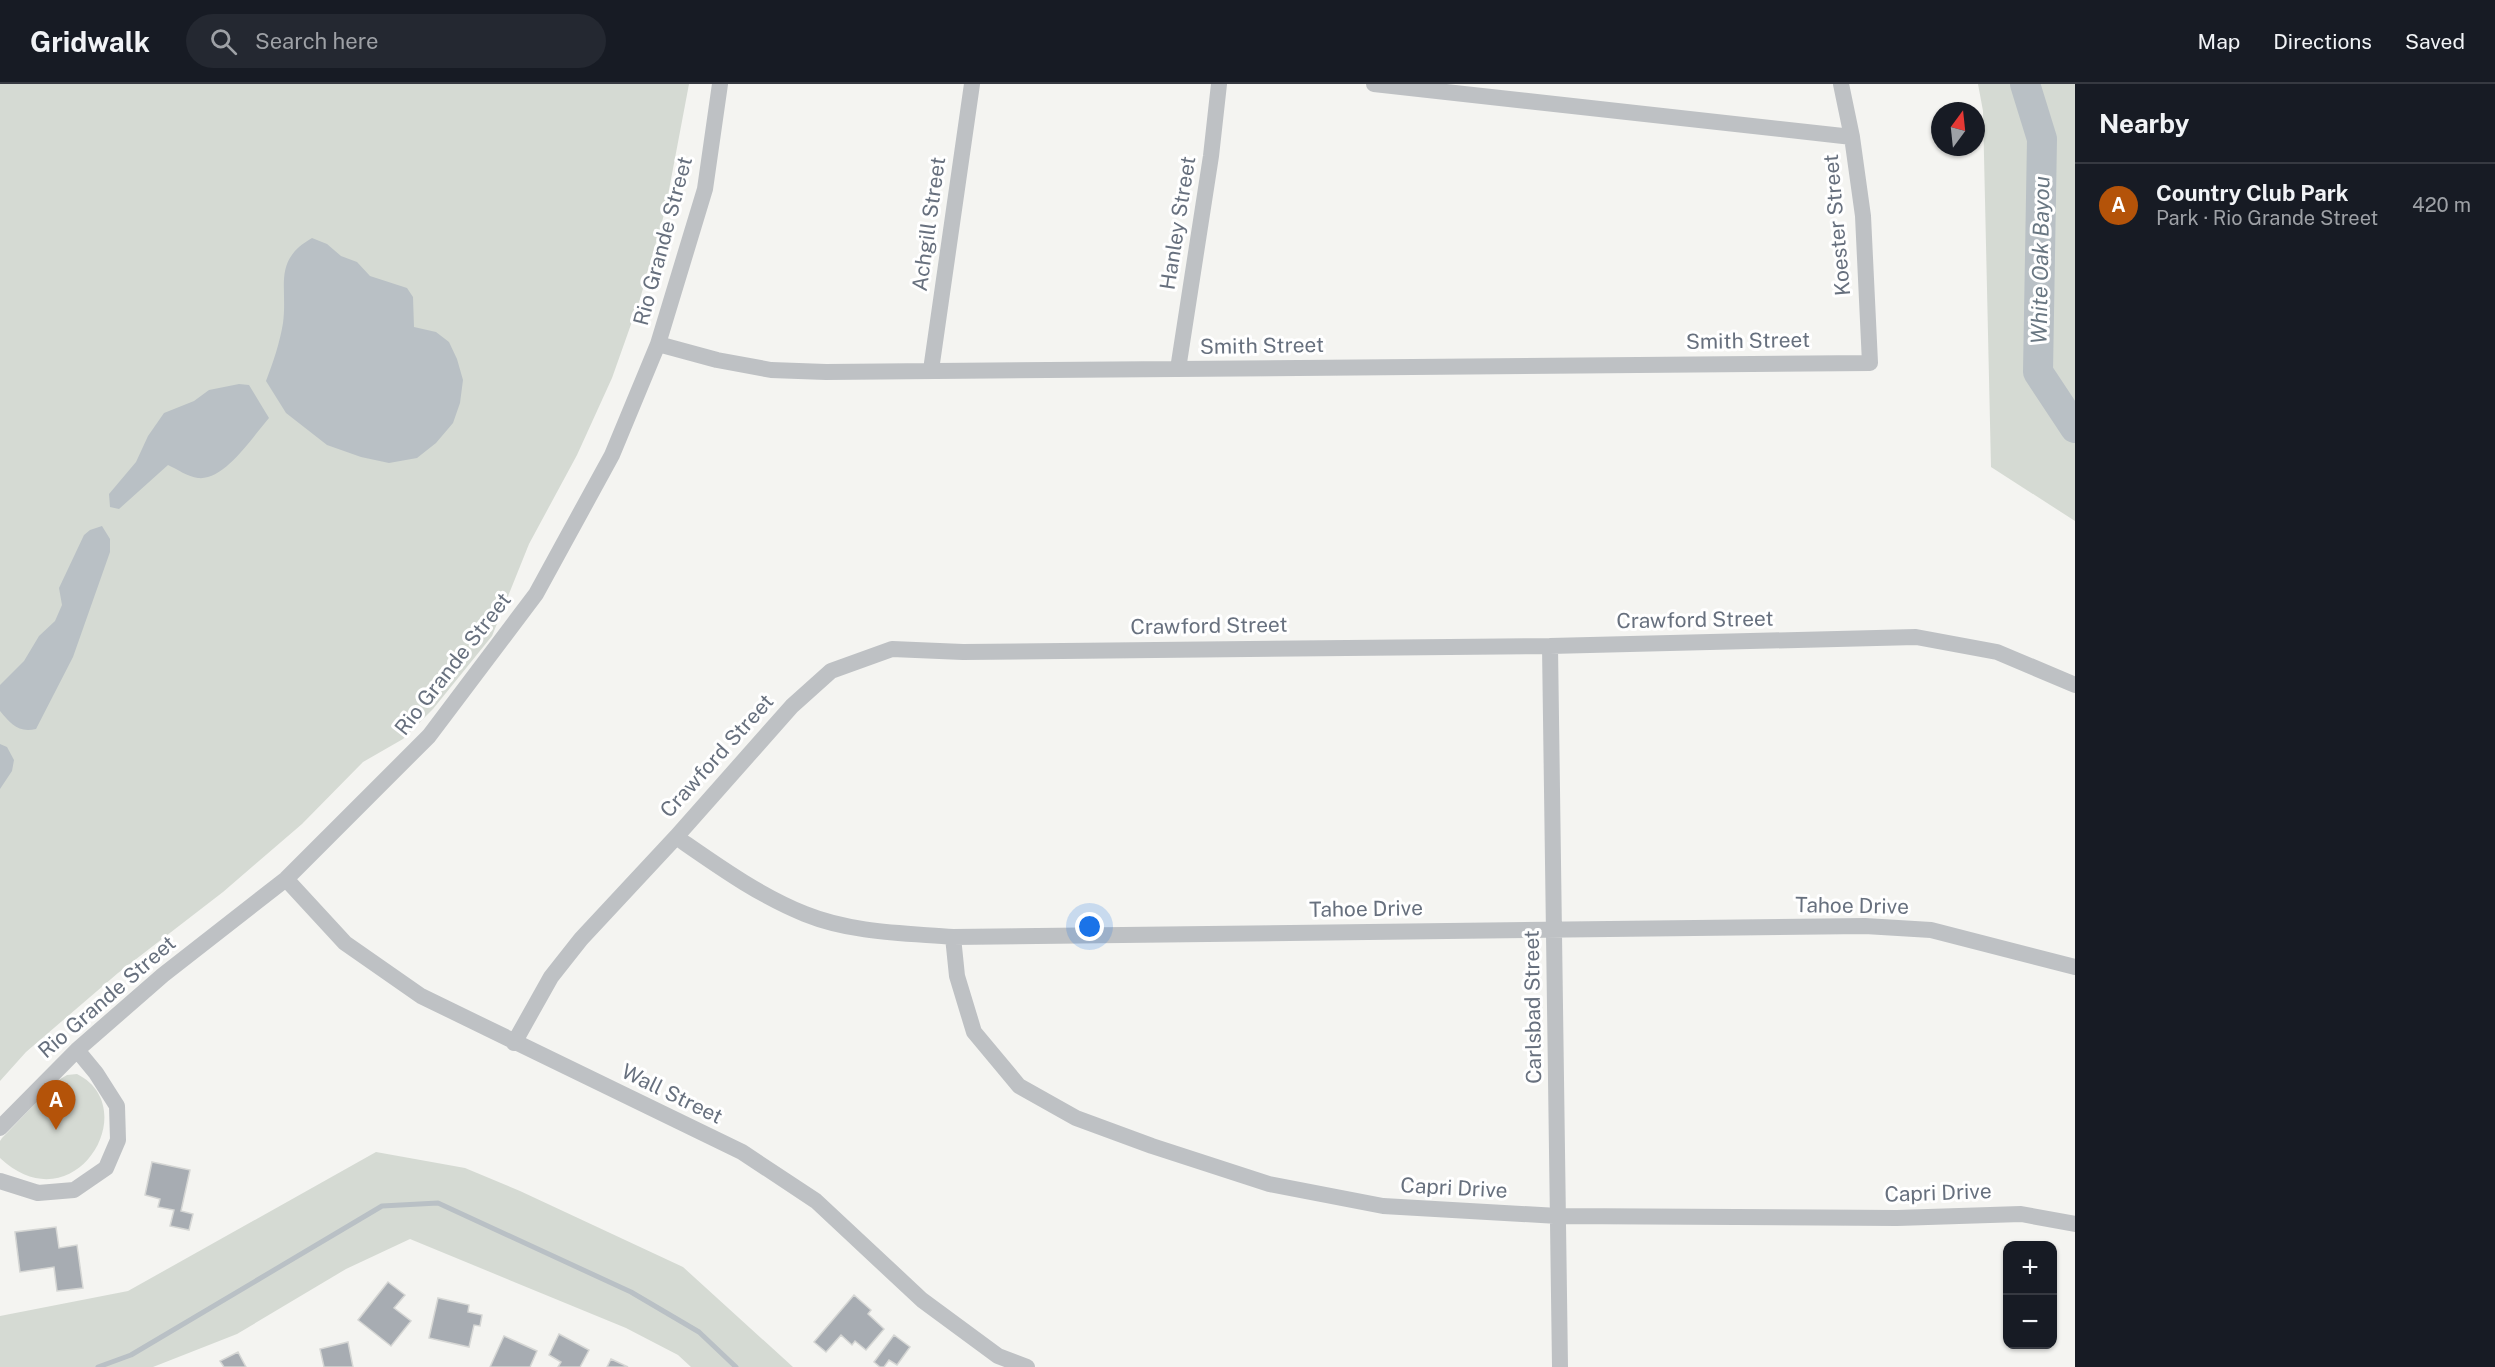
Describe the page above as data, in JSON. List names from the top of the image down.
{
  "streets": {
    "street": [
      "Hanley Street",
      "Achgill Street",
      "Koester Street",
      "Rio Grande Street",
      "Smith Street",
      "Crawford Street",
      "Tahoe Drive",
      "Carlsbad Street",
      "Wall Street",
      "Capri Drive"
    ]
  },
  "crossings": [
    ["Hanley Street", "Smith Street"],
    ["Achgill Street", "Smith Street"],
    ["Koester Street", "Smith Street"],
    ["Rio Grande Street", "Smith Street"],
    ["Rio Grande Street", "Wall Street"],
    ["Crawford Street", "Tahoe Drive"],
    ["Crawford Street", "Carlsbad Street"],
    ["Crawford Street", "Wall Street"],
    ["Tahoe Drive", "Carlsbad Street"],
    ["Tahoe Drive", "Capri Drive"],
    ["Carlsbad Street", "Capri Drive"]
  ],
  "water": ["White Oak Bayou"],
  "north": "top",
  "page": {
    "header": "Gridwalk",
    "search": "Search here",
    "nav": ["Map", "Directions", "Saved"],
    "heading": "Nearby",
    "list": [
      {
        "mark": "A",
        "name": "Country Club Park",
        "note": "Park · Rio Grande Street",
        "value": "420 m"
      }
    ],
    "pins": "A",
    "map_buttons": ["+", "−"]
  }
}
